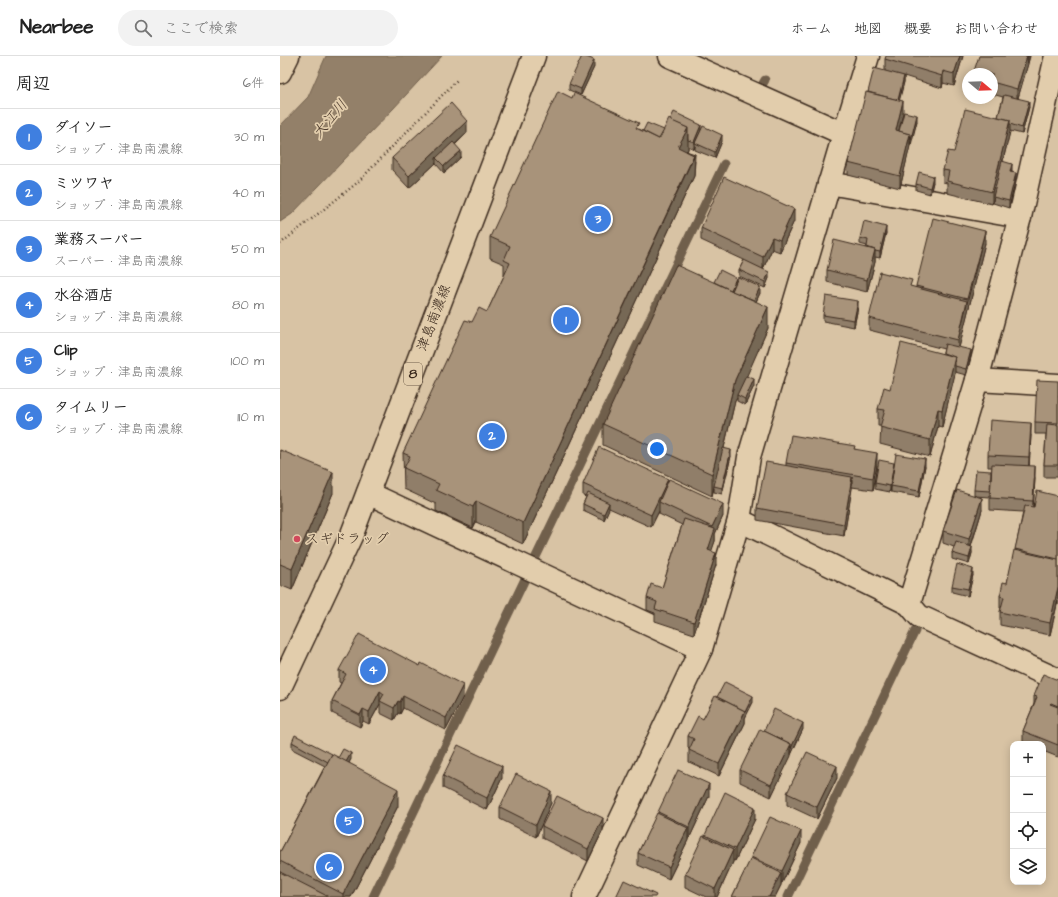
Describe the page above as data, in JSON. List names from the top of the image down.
{
  "streets": {
    "street": ["津島南濃線", "8"]
  },
  "water": ["大江川"],
  "places": ["スギドラッグ"],
  "north": "right",
  "page": {
    "header": "Nearbee",
    "search": "ここで検索",
    "nav": [
      "ホーム",
      "地図",
      "概要",
      "お問い合わせ"
    ],
    "heading": ["周辺", "6件"],
    "list": [
      {
        "mark": "1",
        "name": "ダイソー",
        "note": "ショップ · 津島南濃線",
        "value": "30 m"
      },
      {
        "mark": "2",
        "name": "ミツワヤ",
        "note": "ショップ · 津島南濃線",
        "value": "40 m"
      },
      {
        "mark": "3",
        "name": "業務スーパー",
        "note": "スーパー · 津島南濃線",
        "value": "50 m"
      },
      {
        "mark": "4",
        "name": "水谷酒店",
        "note": "ショップ · 津島南濃線",
        "value": "80 m"
      },
      {
        "mark": "5",
        "name": "Clip",
        "note": "ショップ · 津島南濃線",
        "value": "100 m"
      },
      {
        "mark": "6",
        "name": "タイムリー",
        "note": "ショップ · 津島南濃線",
        "value": "110 m"
      }
    ],
    "pins": [
      "3",
      "1",
      "2",
      "4",
      "5",
      "6"
    ],
    "map_buttons": ["+", "−"]
  }
}
